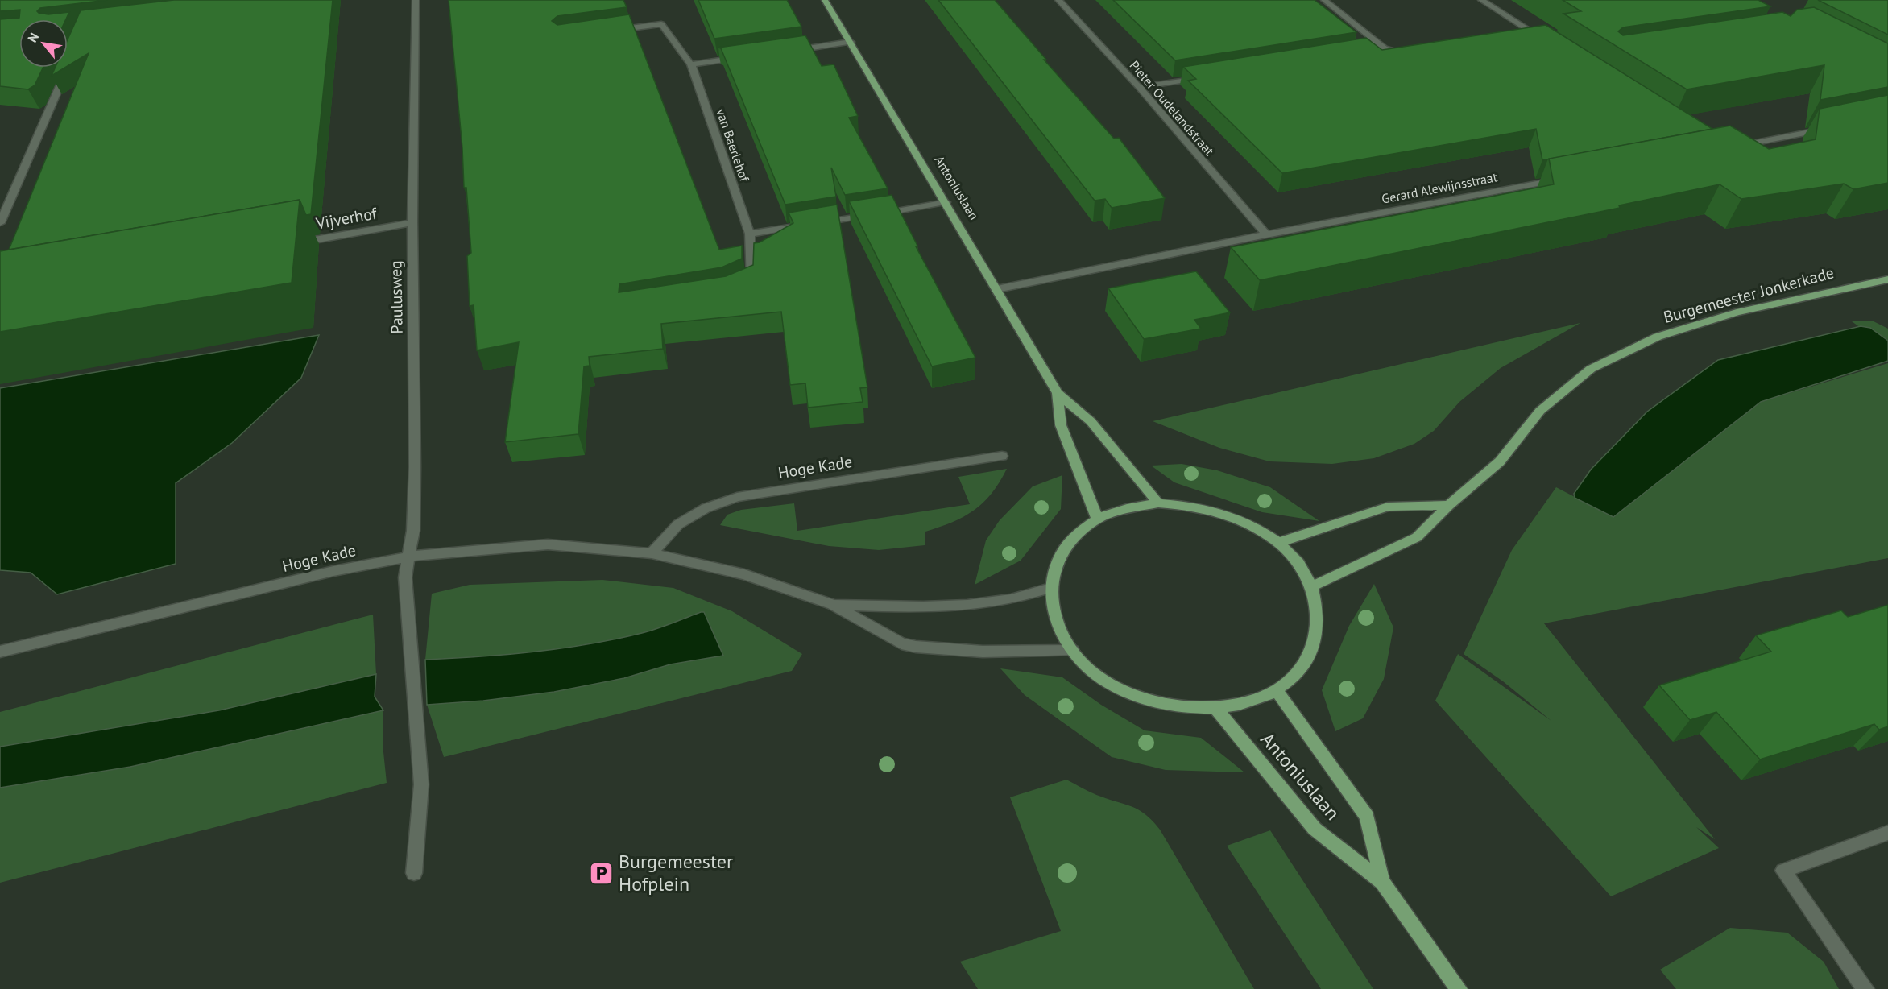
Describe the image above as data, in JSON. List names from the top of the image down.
{
  "streets": {
    "main road": ["Antoniuslaan", "Burgemeester Jonkerkade"],
    "street": [
      "Pieter Oudelandstraat",
      "van Baerlehof",
      "Gerard Alewijnsstraat",
      "Vijverhof",
      "Paulusweg",
      "Hoge Kade"
    ]
  },
  "crossings": [
    ["Pieter Oudelandstraat", "Gerard Alewijnsstraat"],
    ["Antoniuslaan", "Gerard Alewijnsstraat"],
    ["Vijverhof", "Paulusweg"],
    ["Paulusweg", "Hoge Kade"]
  ],
  "places": {
    "parking": ["Burgemeester Hofplein"]
  },
  "north": "top left"
}
